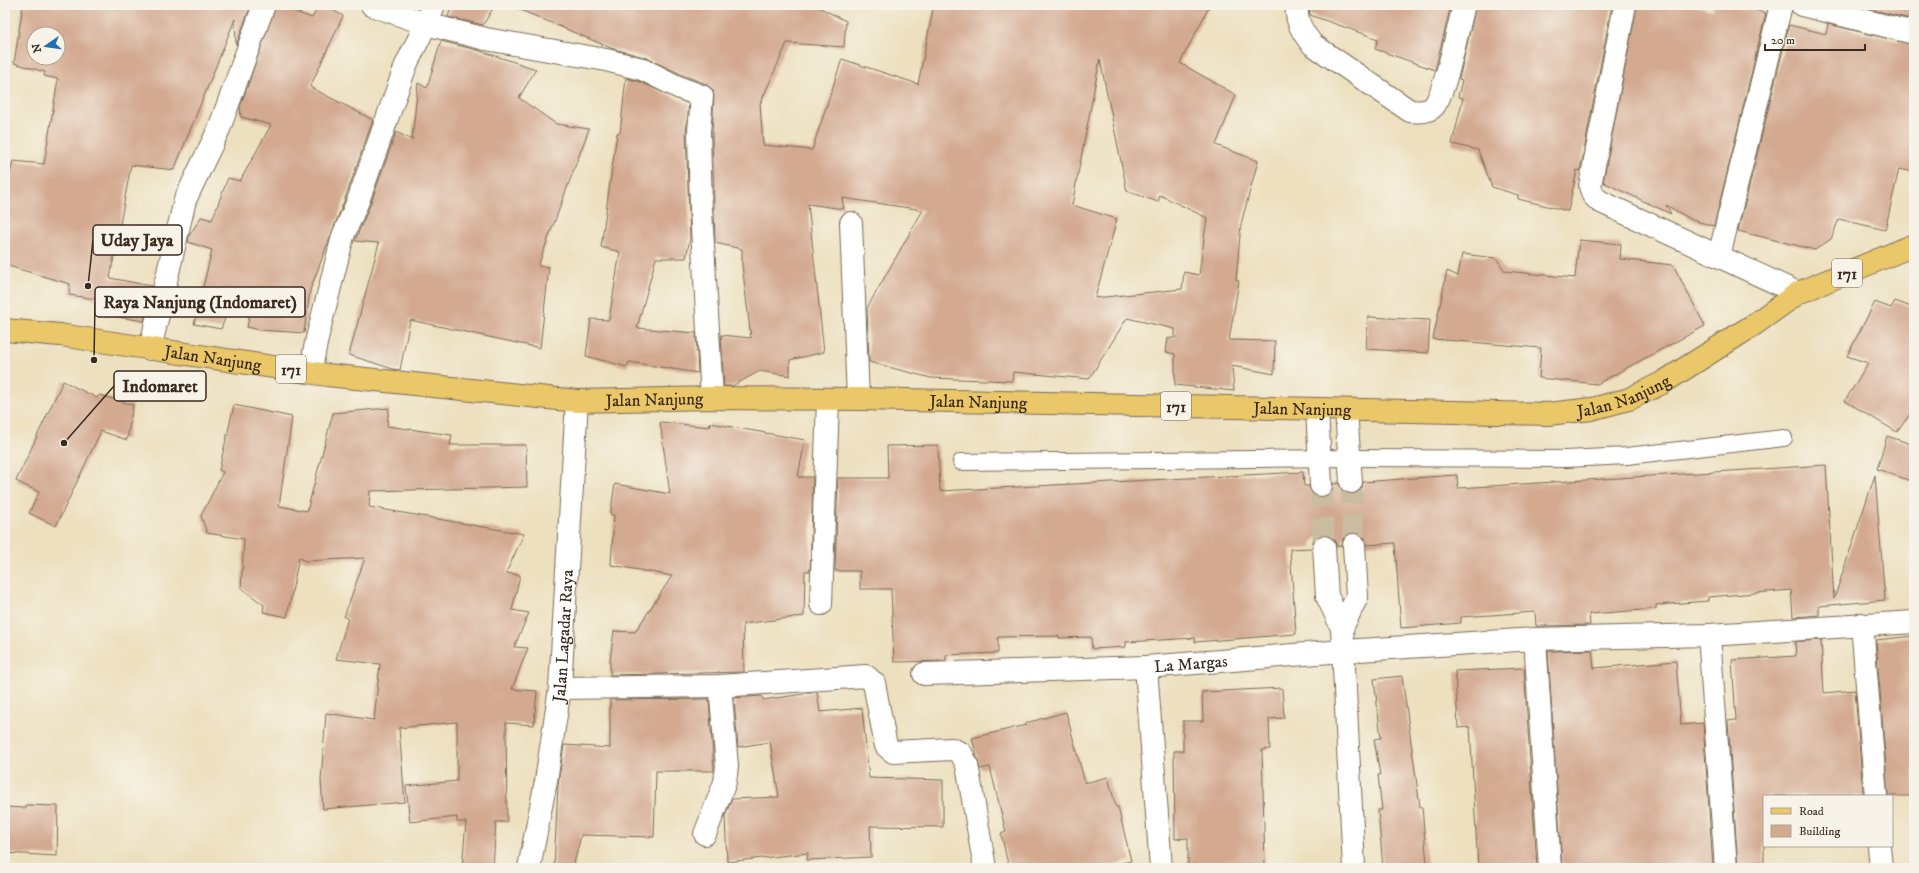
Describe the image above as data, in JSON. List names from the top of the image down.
{
  "streets": {
    "main road": ["171", "Jalan Nanjung"],
    "street": ["Jalan Lagadar Raya", "La Margas"]
  },
  "crossings": [
    ["Jalan Nanjung", "Jalan Lagadar Raya"]
  ],
  "places": ["Uday Jaya", "Raya Nanjung (Indomaret)", "Indomaret"],
  "legend": ["Road", "Building"],
  "scale_bar": "20 m",
  "north": "left"
}
